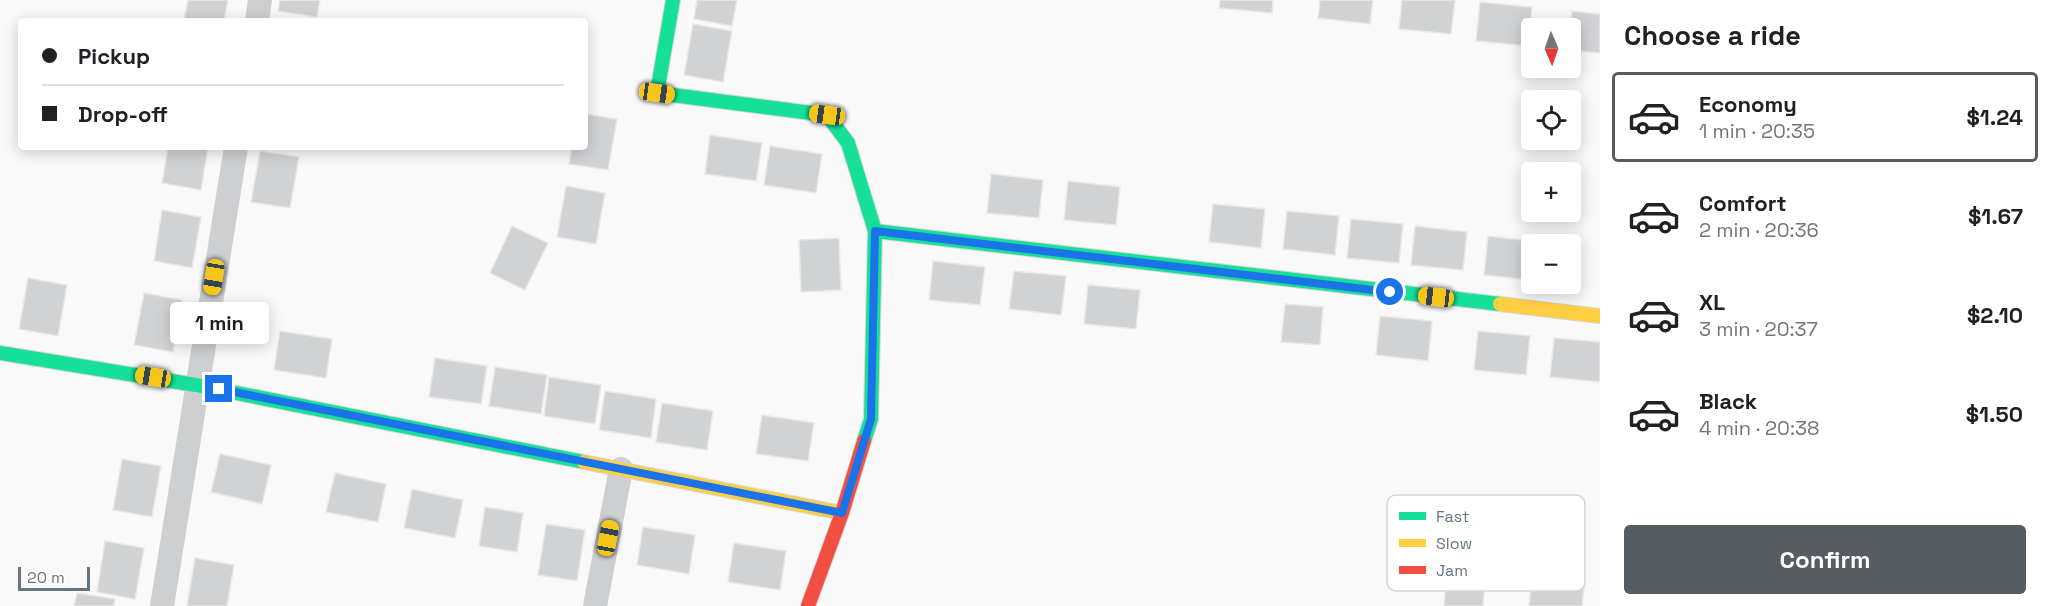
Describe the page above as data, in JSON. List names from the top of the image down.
{
  "legend": ["Fast", "Slow", "Jam"],
  "scale_bar": "20 m",
  "north": "bottom",
  "page": {
    "heading": "Choose a ride",
    "map_buttons": ["+", "−"],
    "banner": ["Pickup", "Drop-off"],
    "list": [
      {
        "name": "Economy",
        "note": "1 min · 20:35",
        "value": "$1.24"
      },
      {
        "name": "Comfort",
        "note": "2 min · 20:36",
        "value": "$1.67"
      },
      {
        "name": "XL",
        "note": "3 min · 20:37",
        "value": "$2.10"
      },
      {
        "name": "Black",
        "note": "4 min · 20:38",
        "value": "$1.50"
      }
    ],
    "bubble": "1 min",
    "buttons": "Confirm",
    "scale": "20 m"
  }
}
